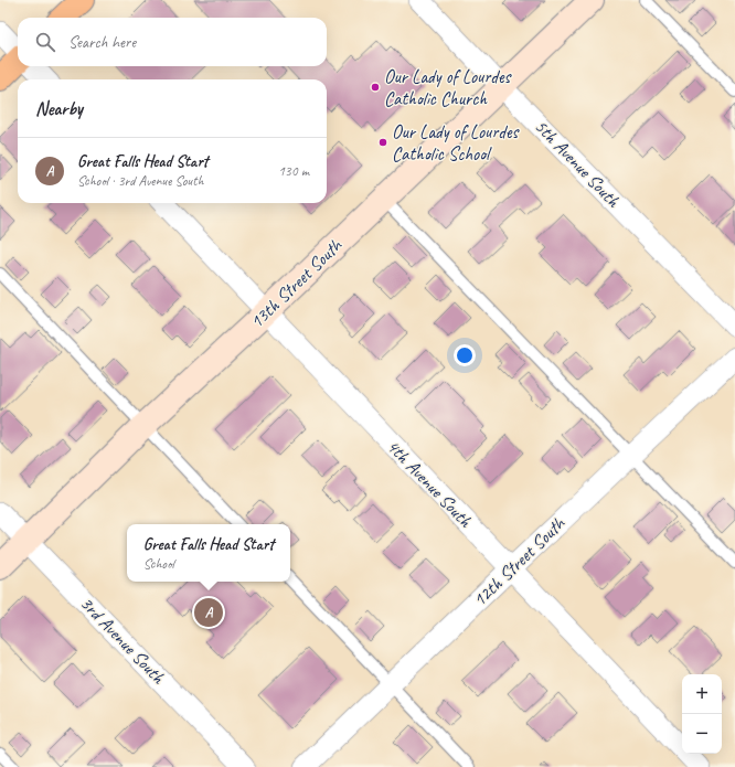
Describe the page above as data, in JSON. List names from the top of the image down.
{
  "streets": {
    "street": [
      "5th Avenue South",
      "13th Street South",
      "4th Avenue South",
      "12th Street South",
      "3rd Avenue South"
    ]
  },
  "crossings": [
    ["5th Avenue South", "13th Street South"],
    ["13th Street South", "4th Avenue South"],
    ["13th Street South", "3rd Avenue South"],
    ["4th Avenue South", "12th Street South"]
  ],
  "places": ["Our Lady of Lourdes Catholic Church", "Our Lady of Lourdes Catholic School"],
  "page": {
    "search": "Search here",
    "heading": "Nearby",
    "list": [
      {
        "mark": "A",
        "name": "Great Falls Head Start",
        "note": "School · 3rd Avenue South",
        "value": "130 m"
      }
    ],
    "popup": ["Great Falls Head Start", "School"],
    "pins": "A",
    "map_buttons": ["+", "−"]
  }
}
